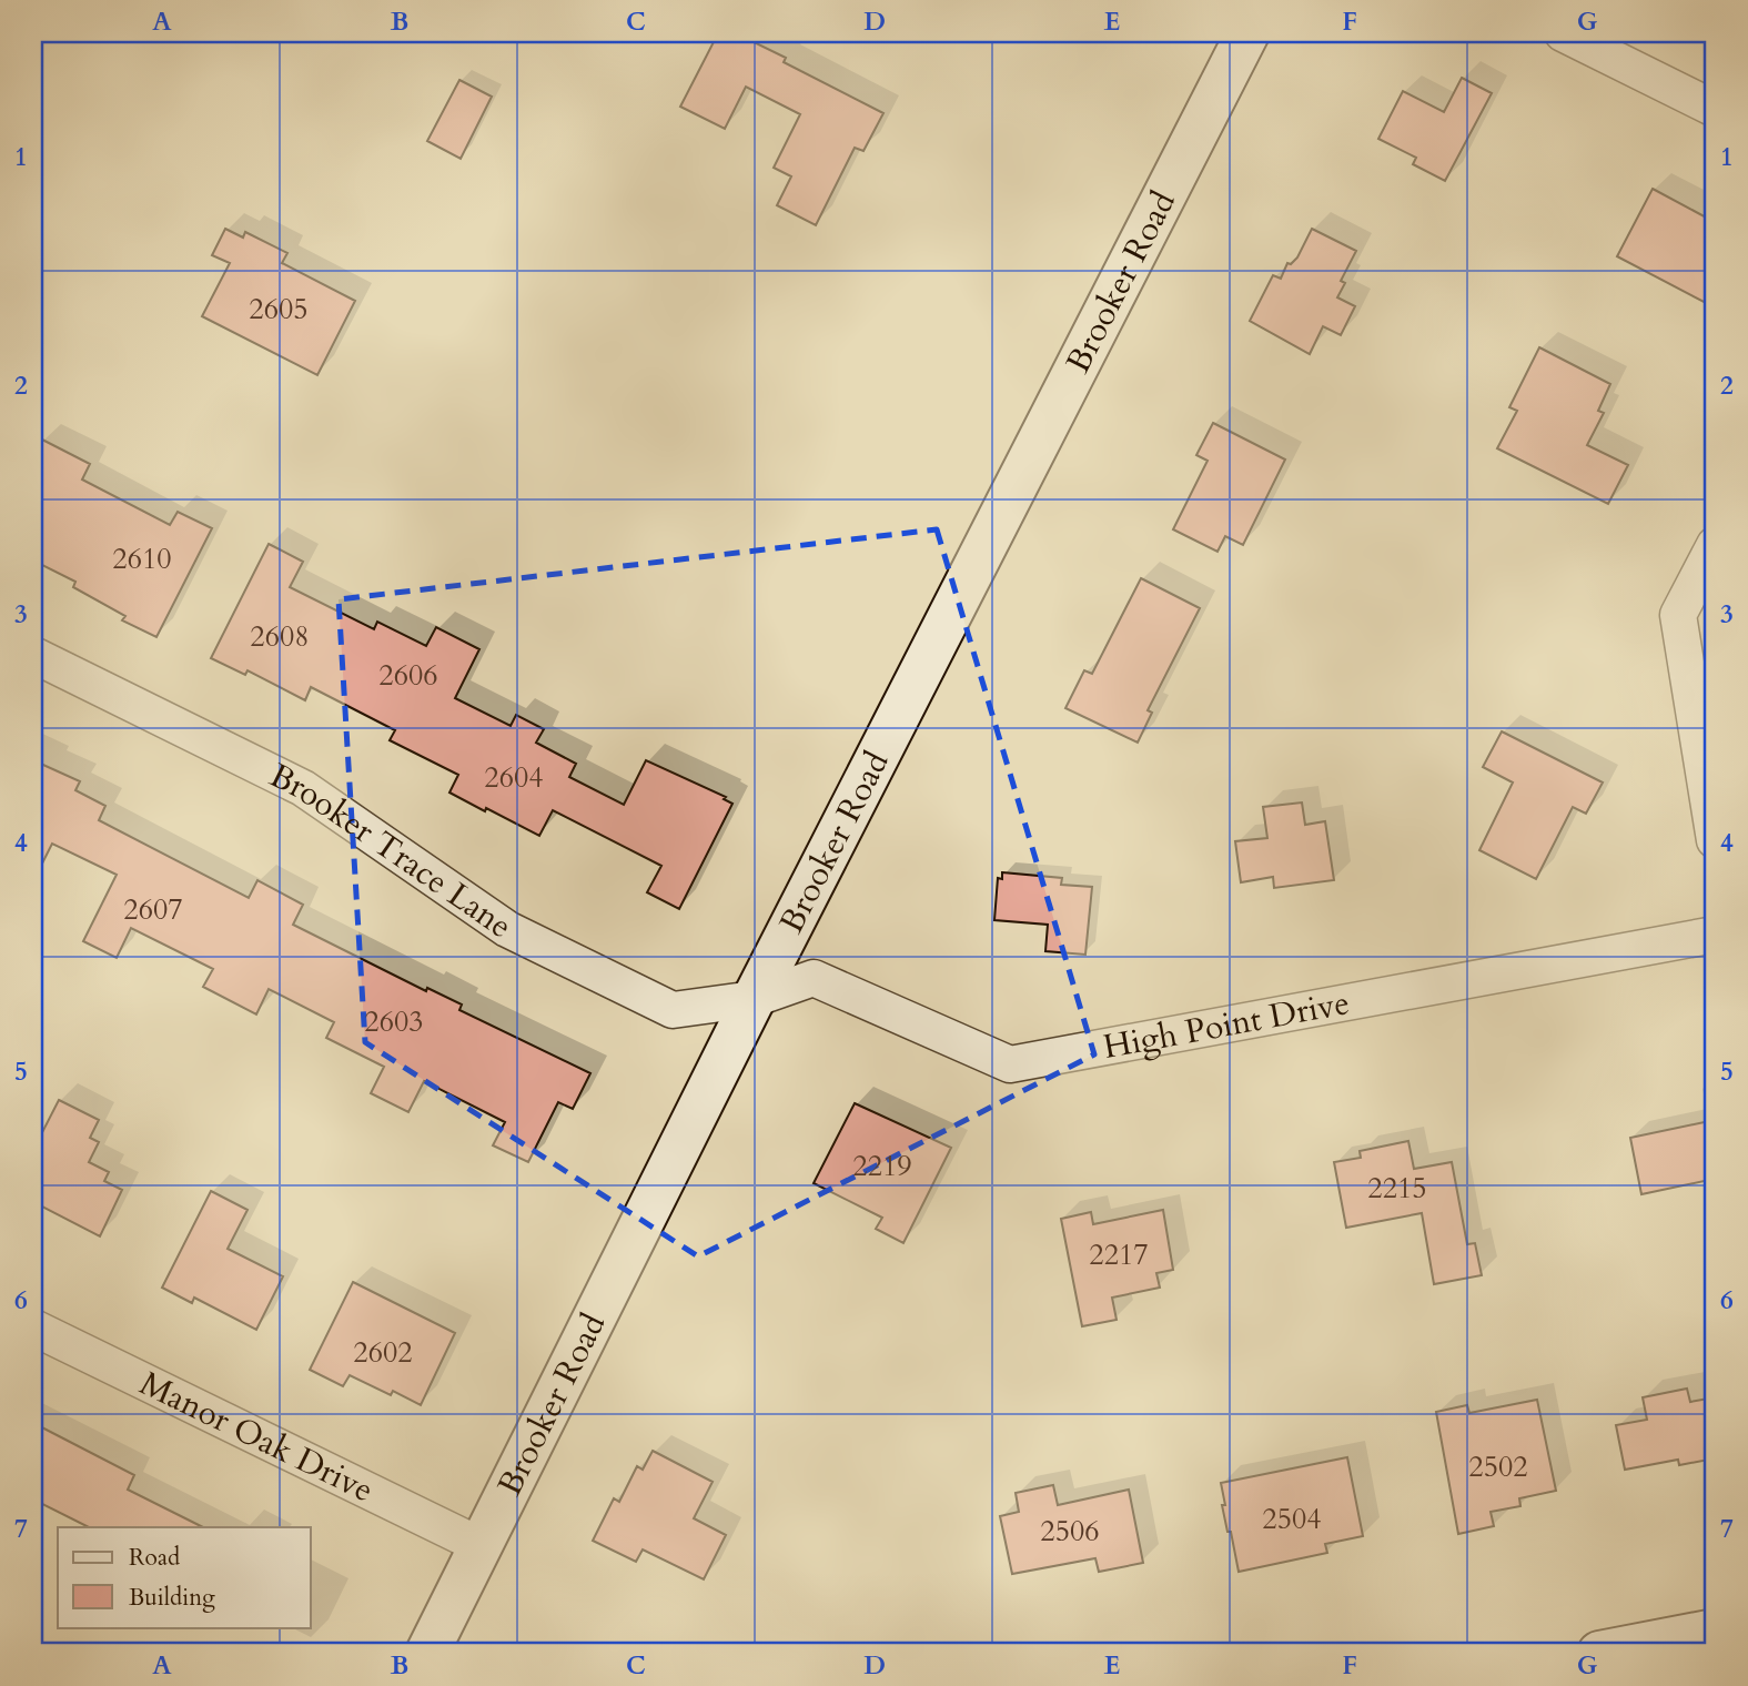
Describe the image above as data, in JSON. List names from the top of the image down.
{
  "streets": {
    "street": [
      "Brooker Road",
      "Brooker Trace Lane",
      "High Point Drive",
      "Manor Oak Drive"
    ]
  },
  "crossings": [
    ["Brooker Road", "Brooker Trace Lane"],
    ["Brooker Road", "High Point Drive"],
    ["Brooker Road", "Manor Oak Drive"],
    ["Brooker Trace Lane", "High Point Drive"]
  ],
  "house_numbers": [
    "2605",
    "2610",
    "2608",
    "2606",
    "2604",
    "2607",
    "2603",
    "2219",
    "2215",
    "2217",
    "2602",
    "2502",
    "2504",
    "2506"
  ],
  "legend": ["Road", "Building"],
  "grid": {
    "columns": [
      "A",
      "B",
      "C",
      "D",
      "E",
      "F",
      "G"
    ],
    "rows": [
      "1",
      "2",
      "3",
      "4",
      "5",
      "6",
      "7"
    ]
  }
}
